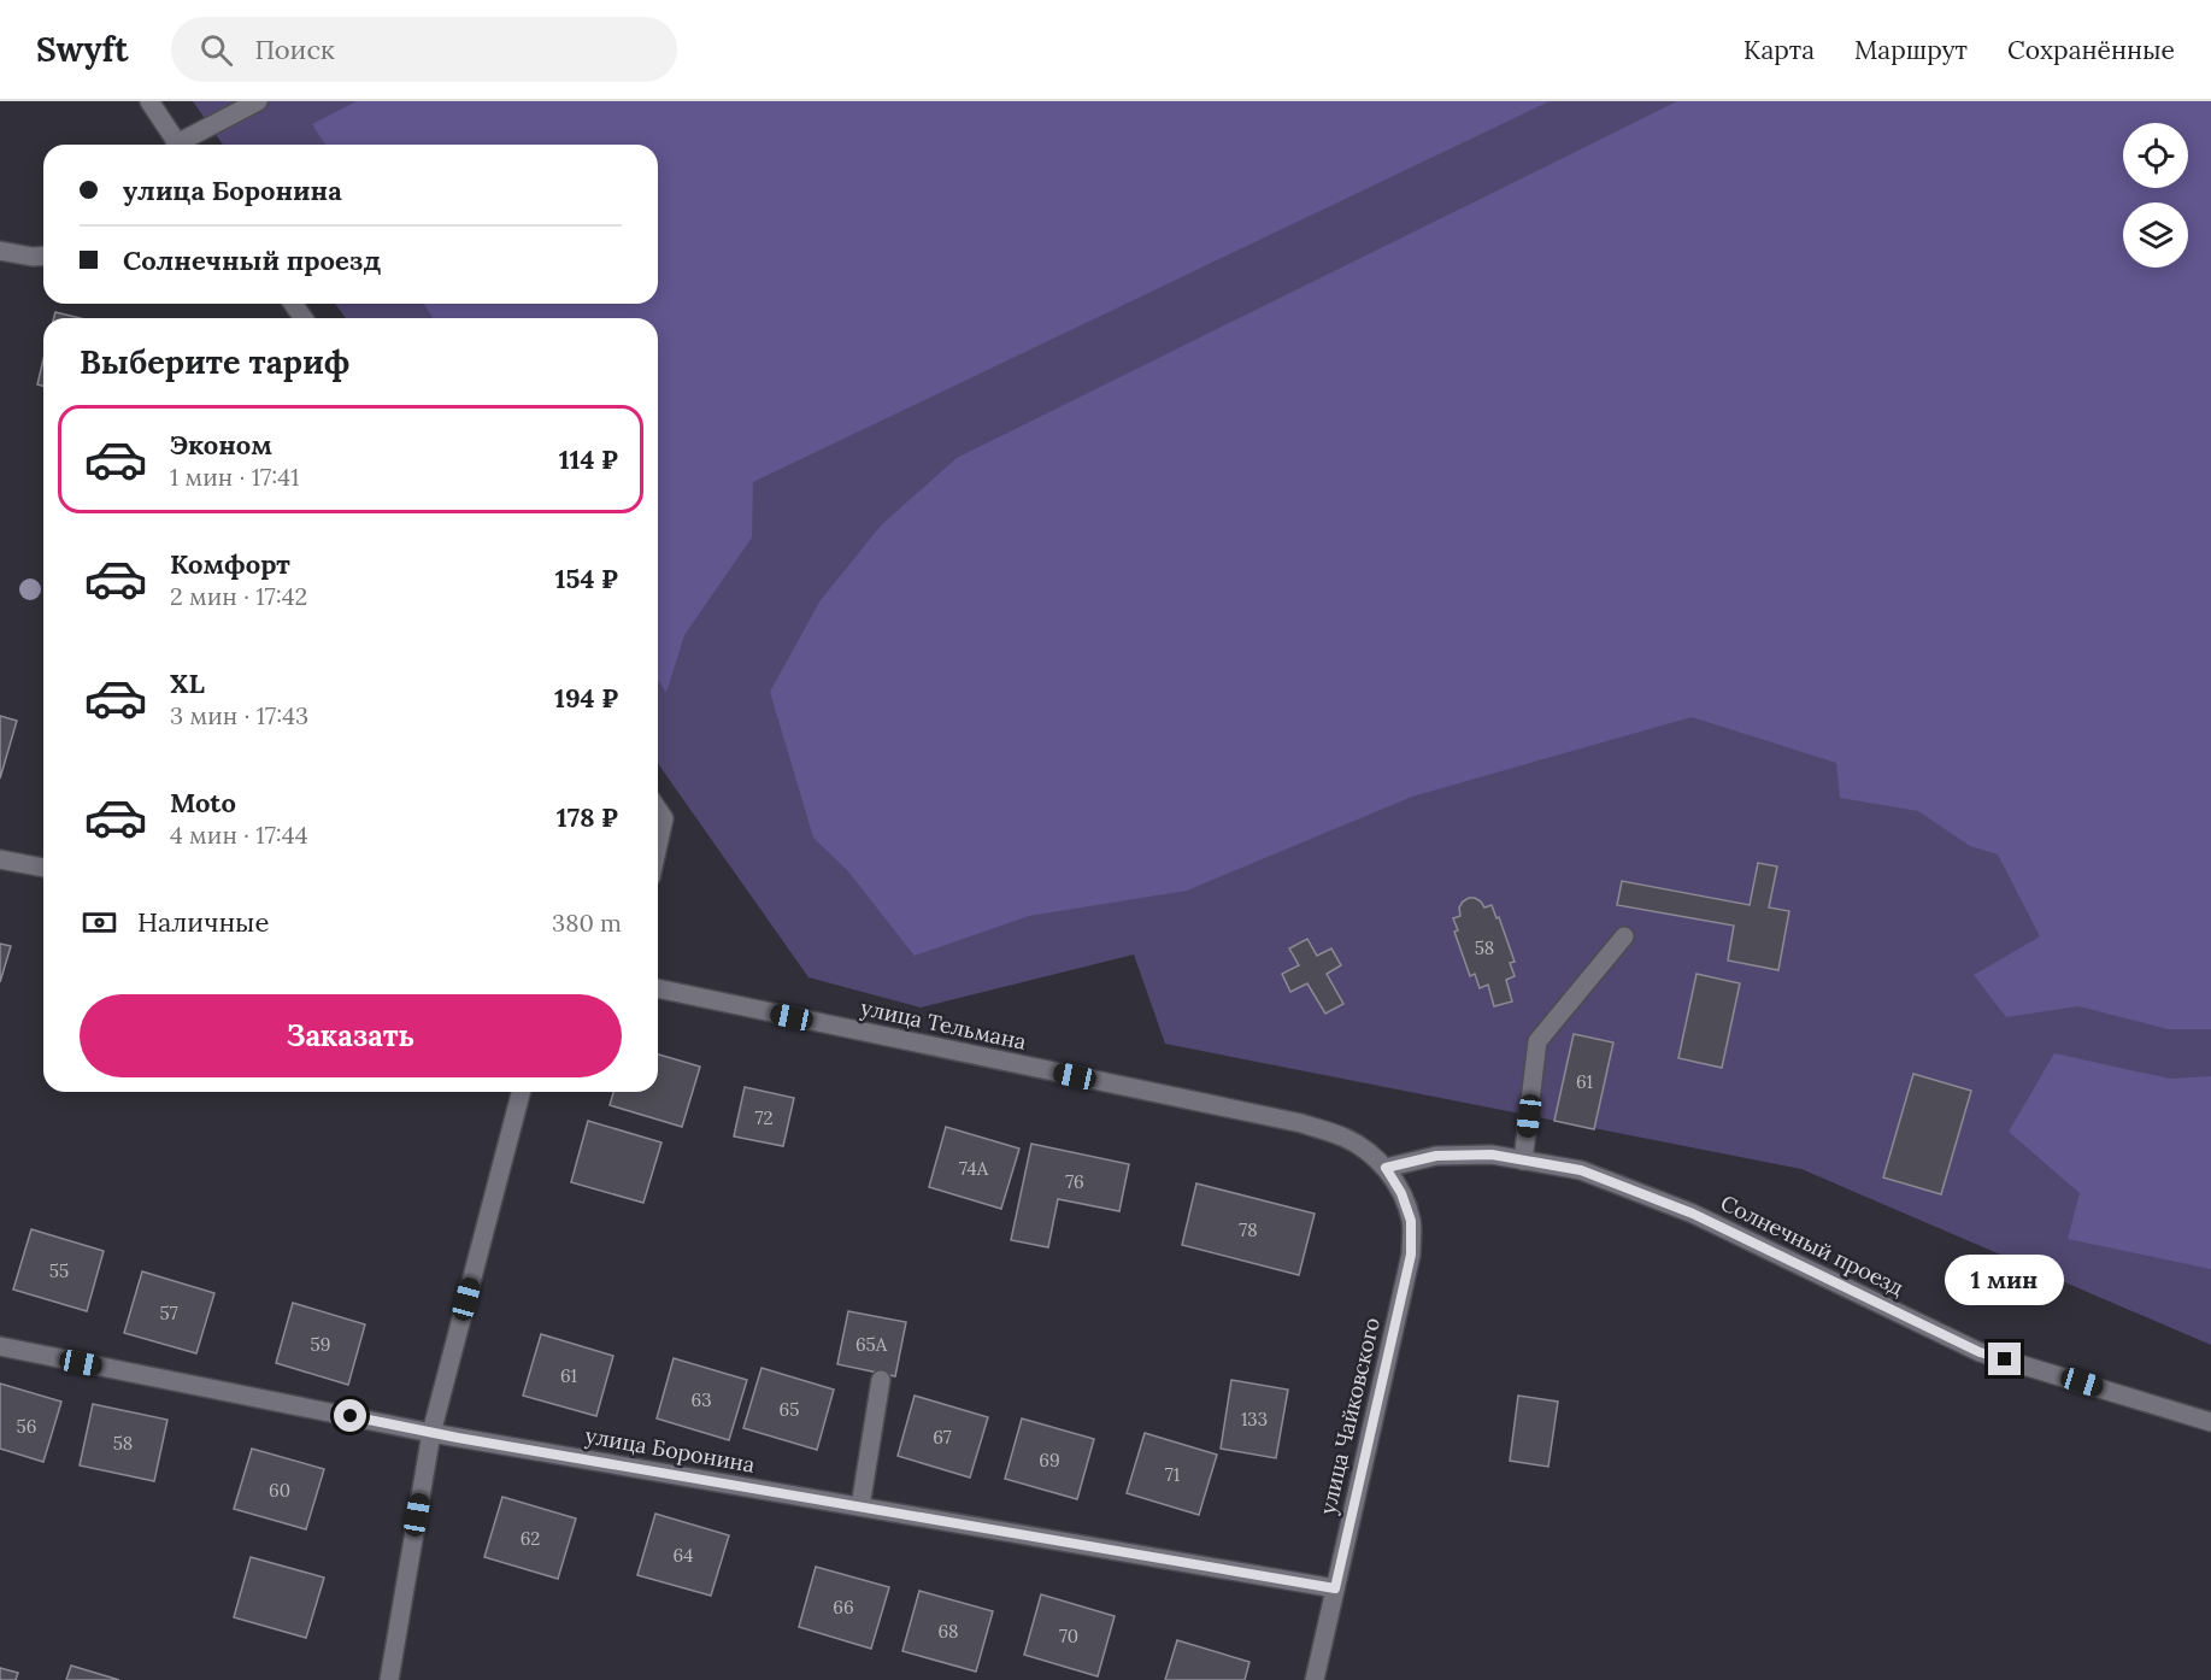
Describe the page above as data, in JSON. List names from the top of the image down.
{
  "streets": {
    "street": [
      "улица Тельмана",
      "Солнечный проезд",
      "улица Чайковского",
      "улица Боронина"
    ]
  },
  "crossings": [
    ["улица Тельмана", "Солнечный проезд"],
    ["улица Тельмана", "улица Чайковского"],
    ["Солнечный проезд", "улица Чайковского"],
    ["улица Чайковского", "улица Боронина"]
  ],
  "house_numbers": [
    "58",
    "61",
    "72",
    "74А",
    "76",
    "78",
    "55",
    "57",
    "59",
    "65А",
    "61",
    "63",
    "65",
    "133",
    "56",
    "67",
    "58",
    "69",
    "71",
    "60",
    "62",
    "64",
    "66",
    "68",
    "70"
  ],
  "page": {
    "header": "Swyft",
    "search": "Поиск",
    "nav": ["Карта", "Маршрут", "Сохранённые"],
    "banner": ["улица Боронина", "Солнечный проезд"],
    "heading": "Выберите тариф",
    "list": [
      {
        "name": "Эконом",
        "note": "1 мин · 17:41",
        "value": "114 ₽"
      },
      {
        "name": "Комфорт",
        "note": "2 мин · 17:42",
        "value": "154 ₽"
      },
      {
        "name": "XL",
        "note": "3 мин · 17:43",
        "value": "194 ₽"
      },
      {
        "name": "Moto",
        "note": "4 мин · 17:44",
        "value": "178 ₽"
      }
    ],
    "pay": ["Наличные", "380 m"],
    "buttons": "Заказать",
    "bubble": "1 мин"
  }
}
